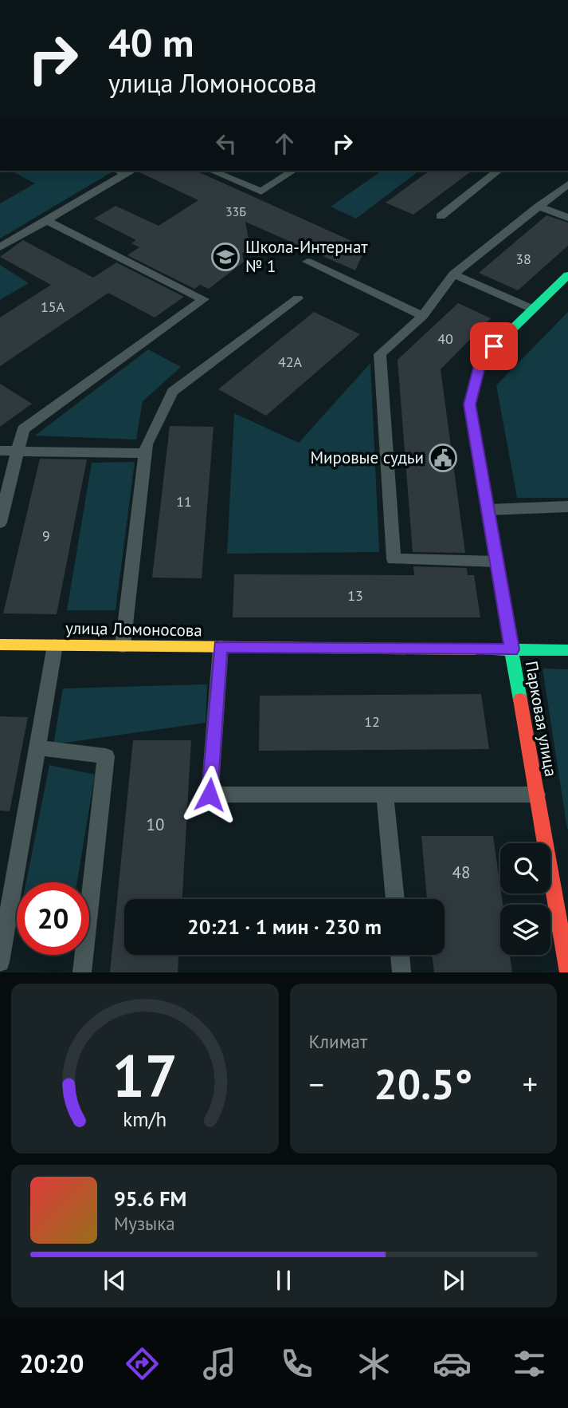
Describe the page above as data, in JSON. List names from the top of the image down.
{
  "streets": {
    "street": ["улица Ломоносова", "Парковая улица"]
  },
  "crossings": [
    ["улица Ломоносова", "Парковая улица"]
  ],
  "places": {
    "school or university": ["Школа-Интернат № 1"],
    "public building": ["Мировые судьи"]
  },
  "house_numbers": [
    "33Б",
    "38",
    "15А",
    "40",
    "42А",
    "11",
    "9",
    "13",
    "12",
    "10",
    "48"
  ],
  "page": {
    "turn": ["40 m", "улица Ломоносова"],
    "limit": "20",
    "trip": "20:21 · 1 мин · 230 m",
    "tile": "Климат",
    "heat": ["−", "20.5°", "+"],
    "song": ["95.6 FM", "Музыка"],
    "tabs": "20:20",
    "gauge": ["17", "km/h"]
  }
}
